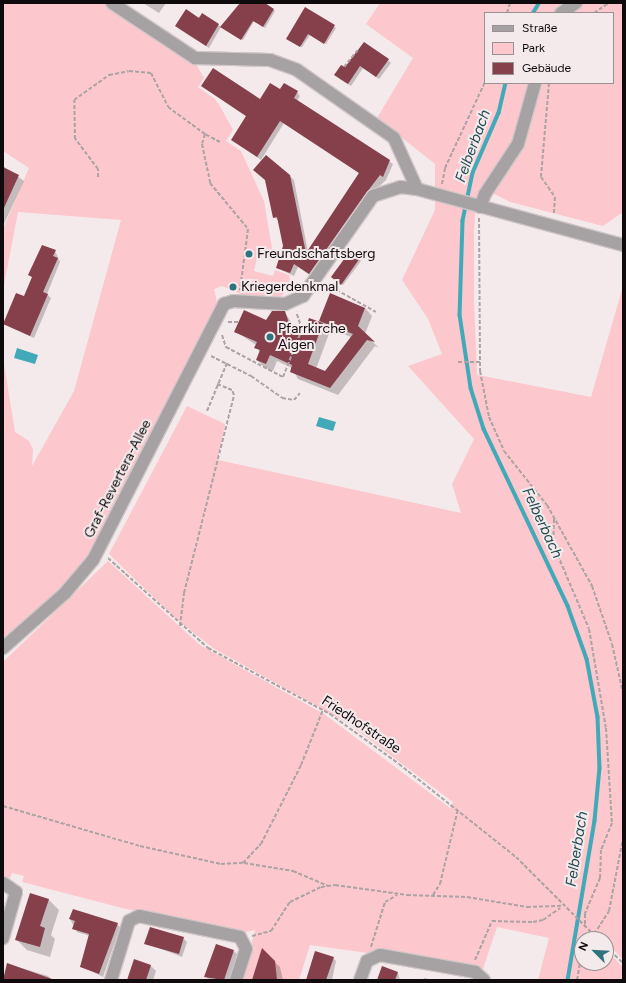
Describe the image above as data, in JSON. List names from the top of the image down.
{
  "streets": {
    "street": ["Graf-Revertera-Allee"],
    "path": ["Friedhofstraße"]
  },
  "crossings": [
    ["Graf-Revertera-Allee", "Friedhofstraße"]
  ],
  "water": ["Felberbach"],
  "places": ["Freundschaftsberg", "Kriegerdenkmal", "Pfarrkirche Aigen"],
  "legend": ["Straße", "Park", "Gebäude"],
  "north": "top left"
}
